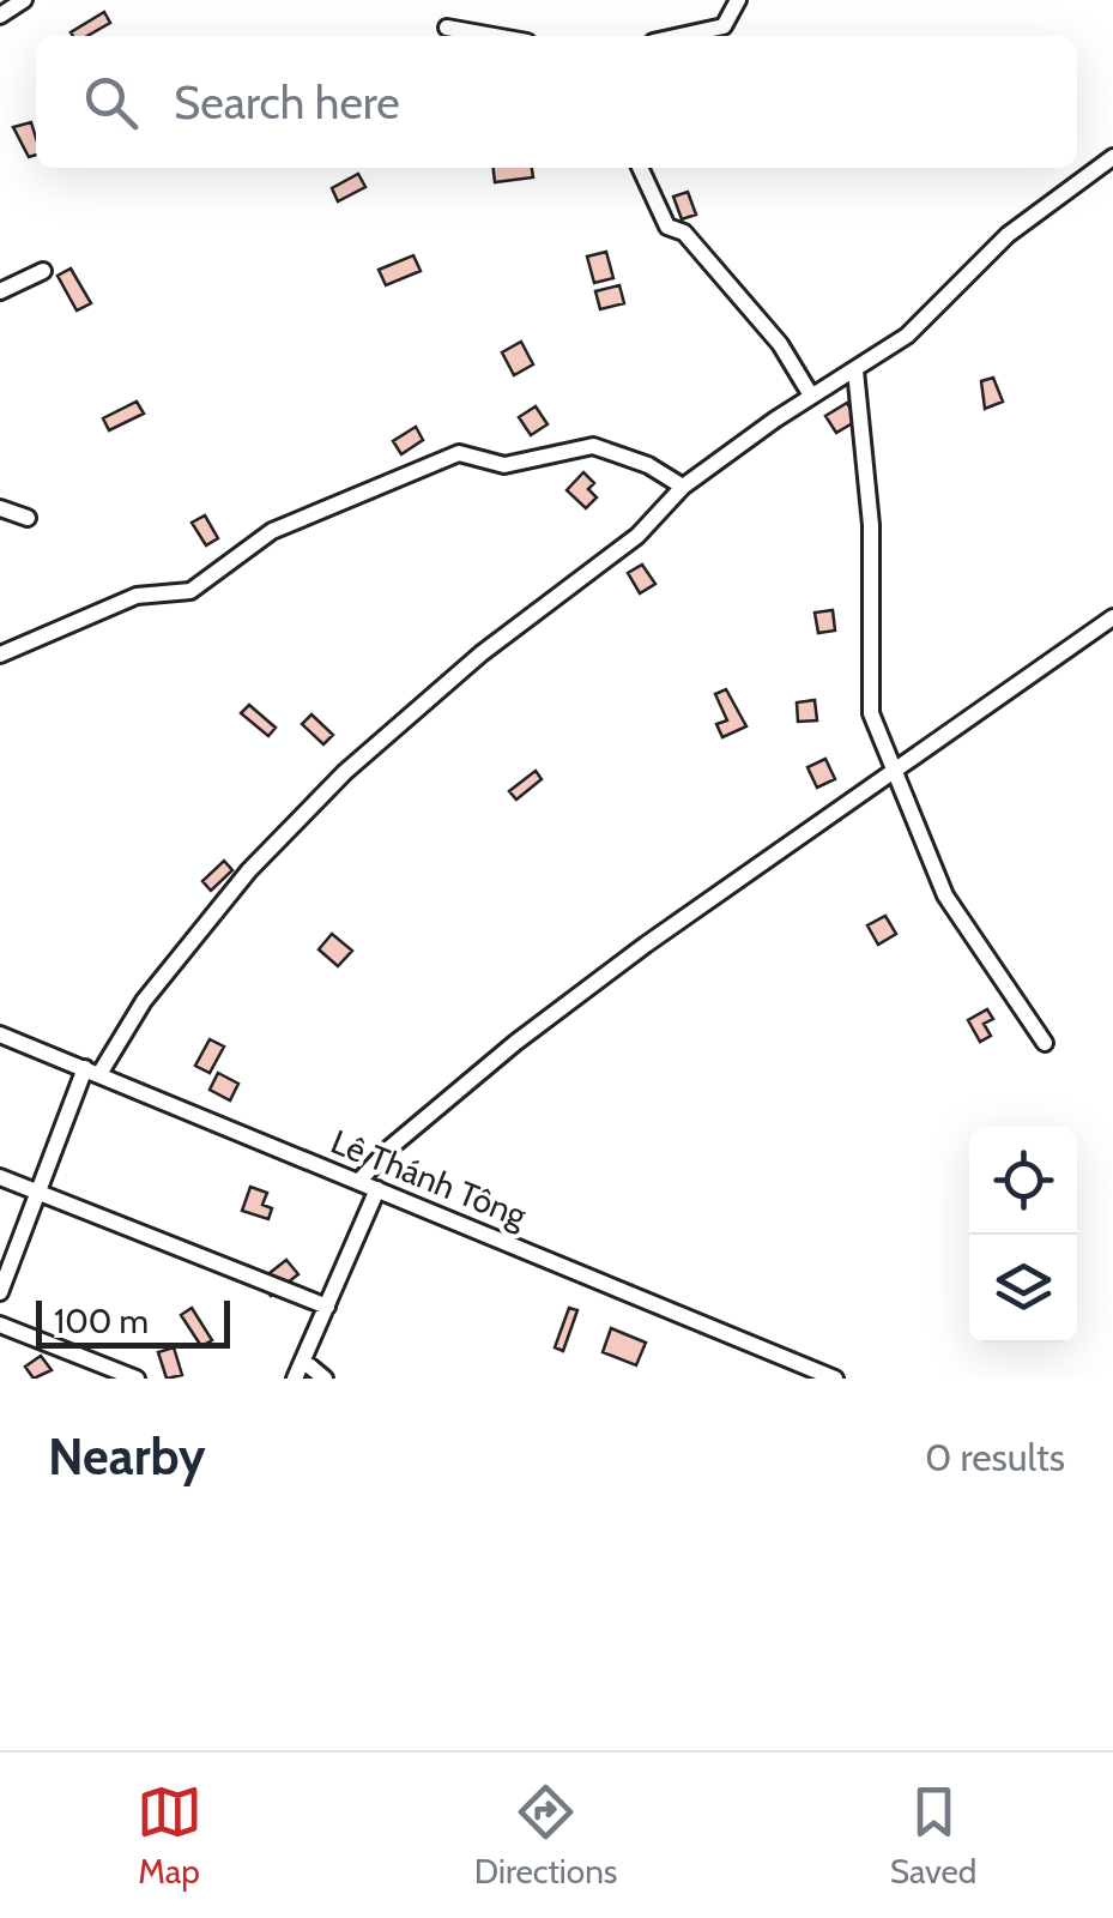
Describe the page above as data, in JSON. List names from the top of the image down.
{
  "streets": {
    "street": ["Lê Thánh Tông"]
  },
  "scale_bar": "100 m",
  "page": {
    "search": "Search here",
    "scale": "100 m",
    "heading": ["Nearby", "0 results"],
    "nav": ["Map", "Directions", "Saved"]
  }
}
